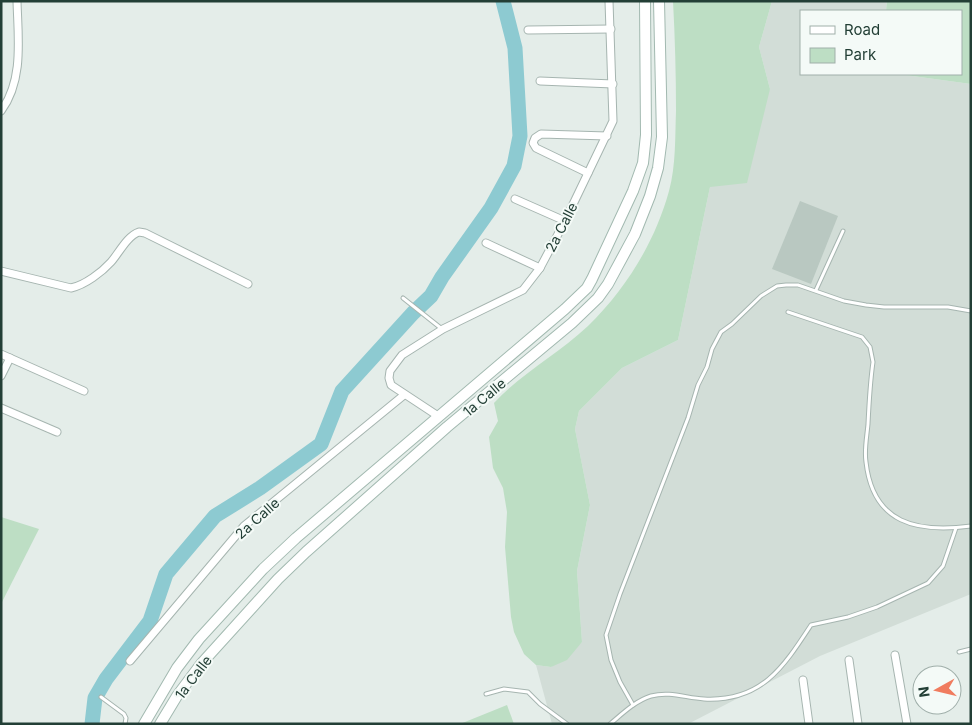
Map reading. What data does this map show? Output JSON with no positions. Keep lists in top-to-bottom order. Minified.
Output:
{"streets":{"main road":["1a Calle"],"street":["2a Calle"]},"legend":["Road","Park"],"north":"left"}
